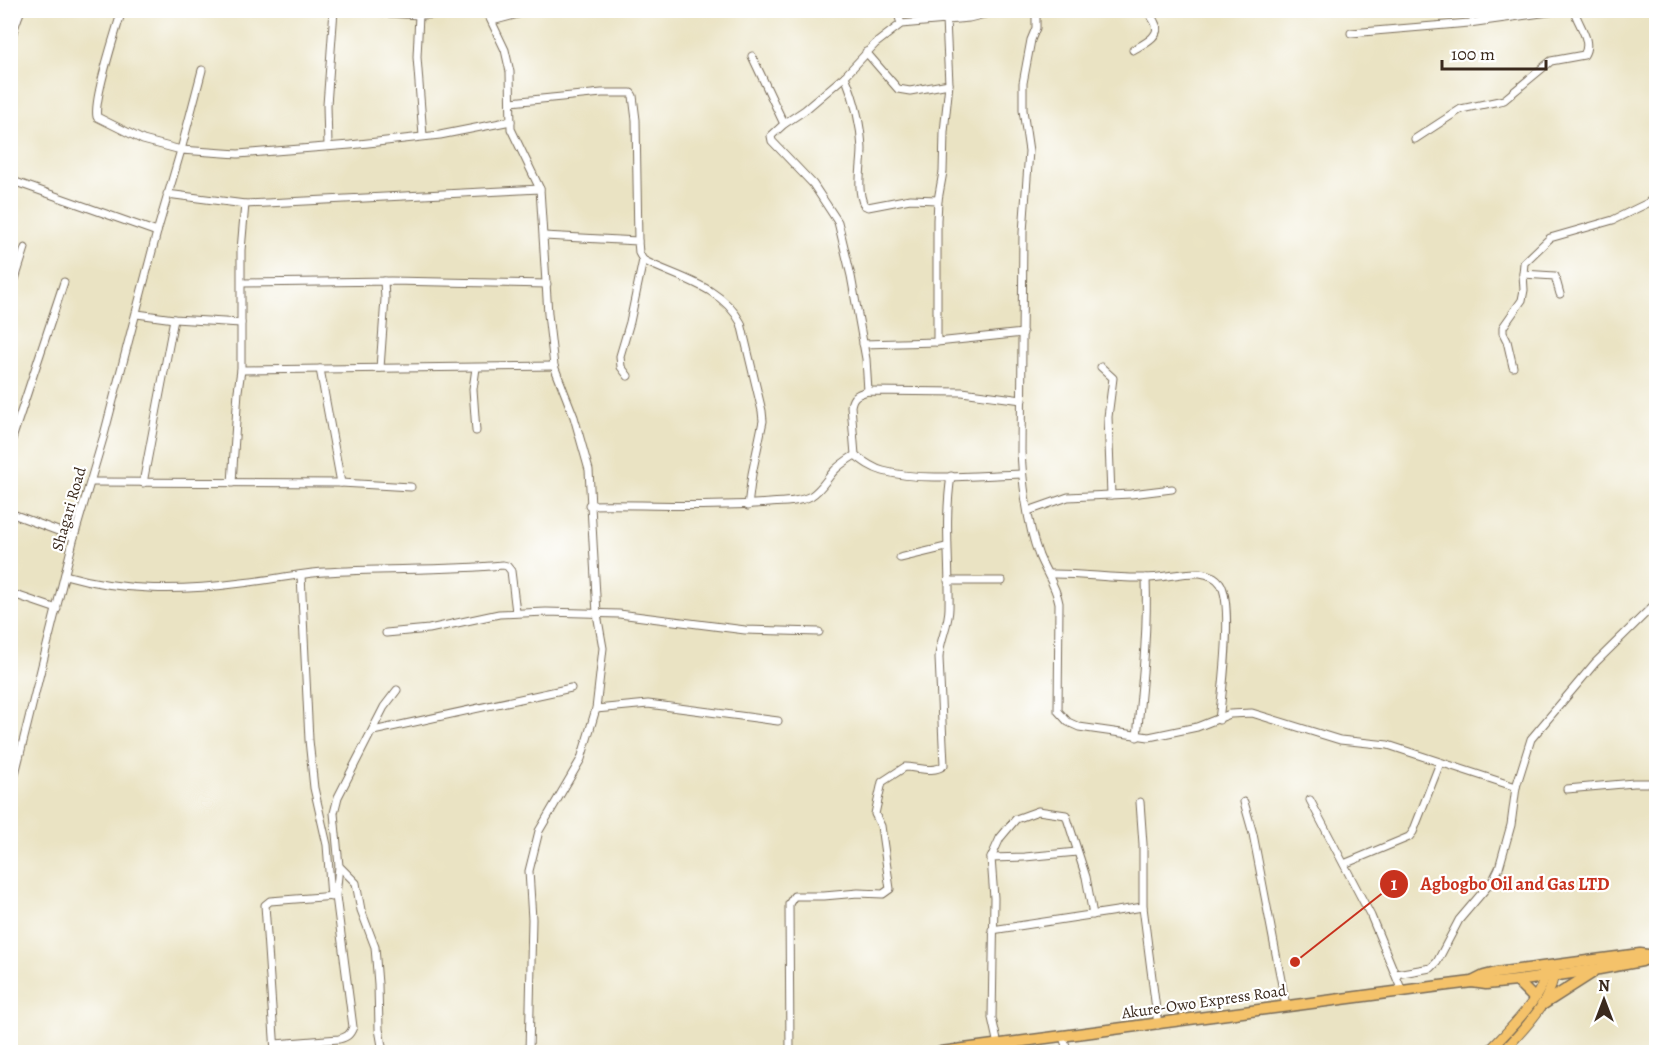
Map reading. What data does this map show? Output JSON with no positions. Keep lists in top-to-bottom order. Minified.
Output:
{"streets":{"highway":["Akure-Owo Express Road"],"street":["Shagari Road"]},"places":["Agbogbo Oil and Gas LTD"],"scale_bar":"100 m","north":"top"}
